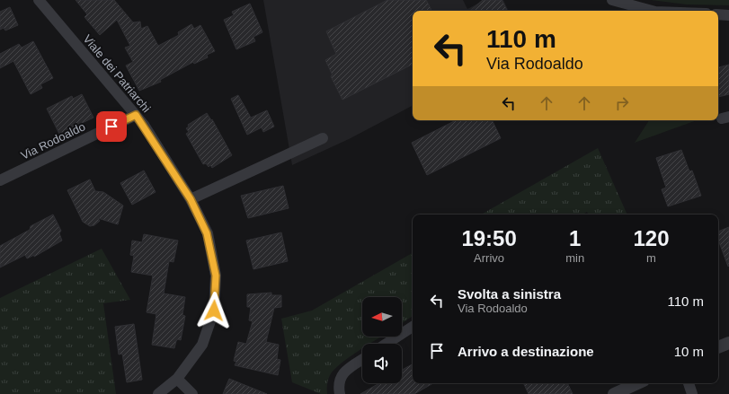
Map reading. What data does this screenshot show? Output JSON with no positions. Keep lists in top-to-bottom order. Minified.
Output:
{"streets":{"street":["Viale dei Patriarchi","Via Rodoaldo"]},"crossings":[["Viale dei Patriarchi","Via Rodoaldo"]],"north":"left","page":{"turn":["110 m","Via Rodoaldo"],"eta":["19:50","Arrivo","1","min","120","m"],"list":[{"name":"Svolta a sinistra","note":"Via Rodoaldo","value":"110 m"},{"name":"Arrivo a destinazione","value":"10 m"}]}}
